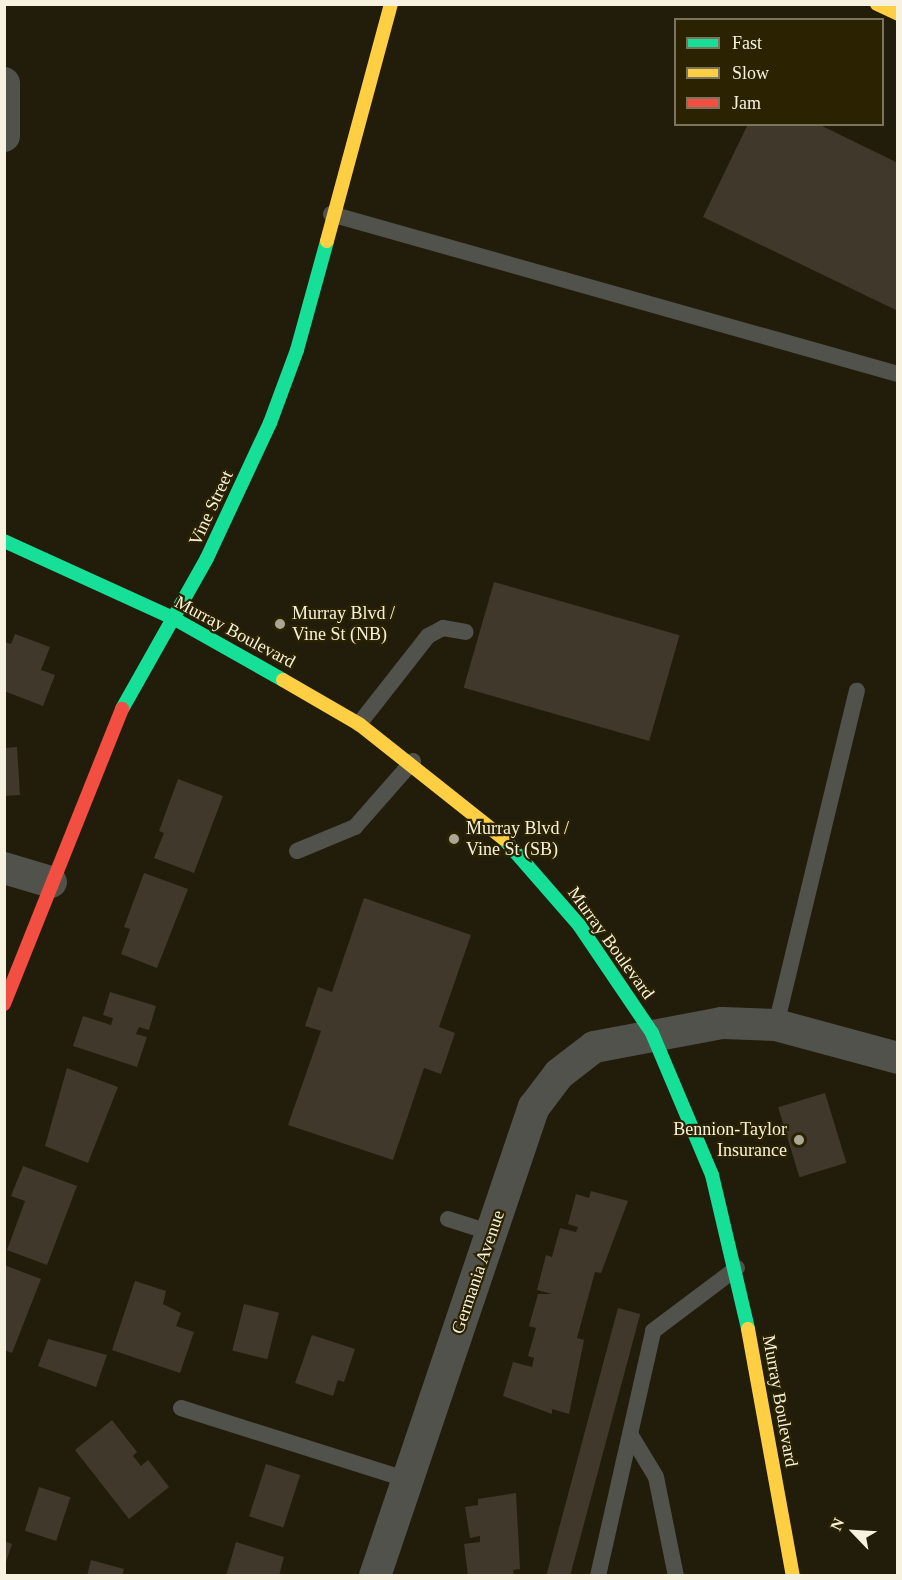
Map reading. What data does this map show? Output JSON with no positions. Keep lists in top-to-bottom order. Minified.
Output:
{"streets":{"main road":["Vine Street","Murray Boulevard"],"street":["Germania Avenue"]},"crossings":[["Vine Street","Murray Boulevard"],["Murray Boulevard","Germania Avenue"]],"places":["Murray Blvd / Vine St (NB)","Murray Blvd / Vine St (SB)","Bennion-Taylor Insurance"],"legend":["Fast","Slow","Jam"],"north":"top left"}
